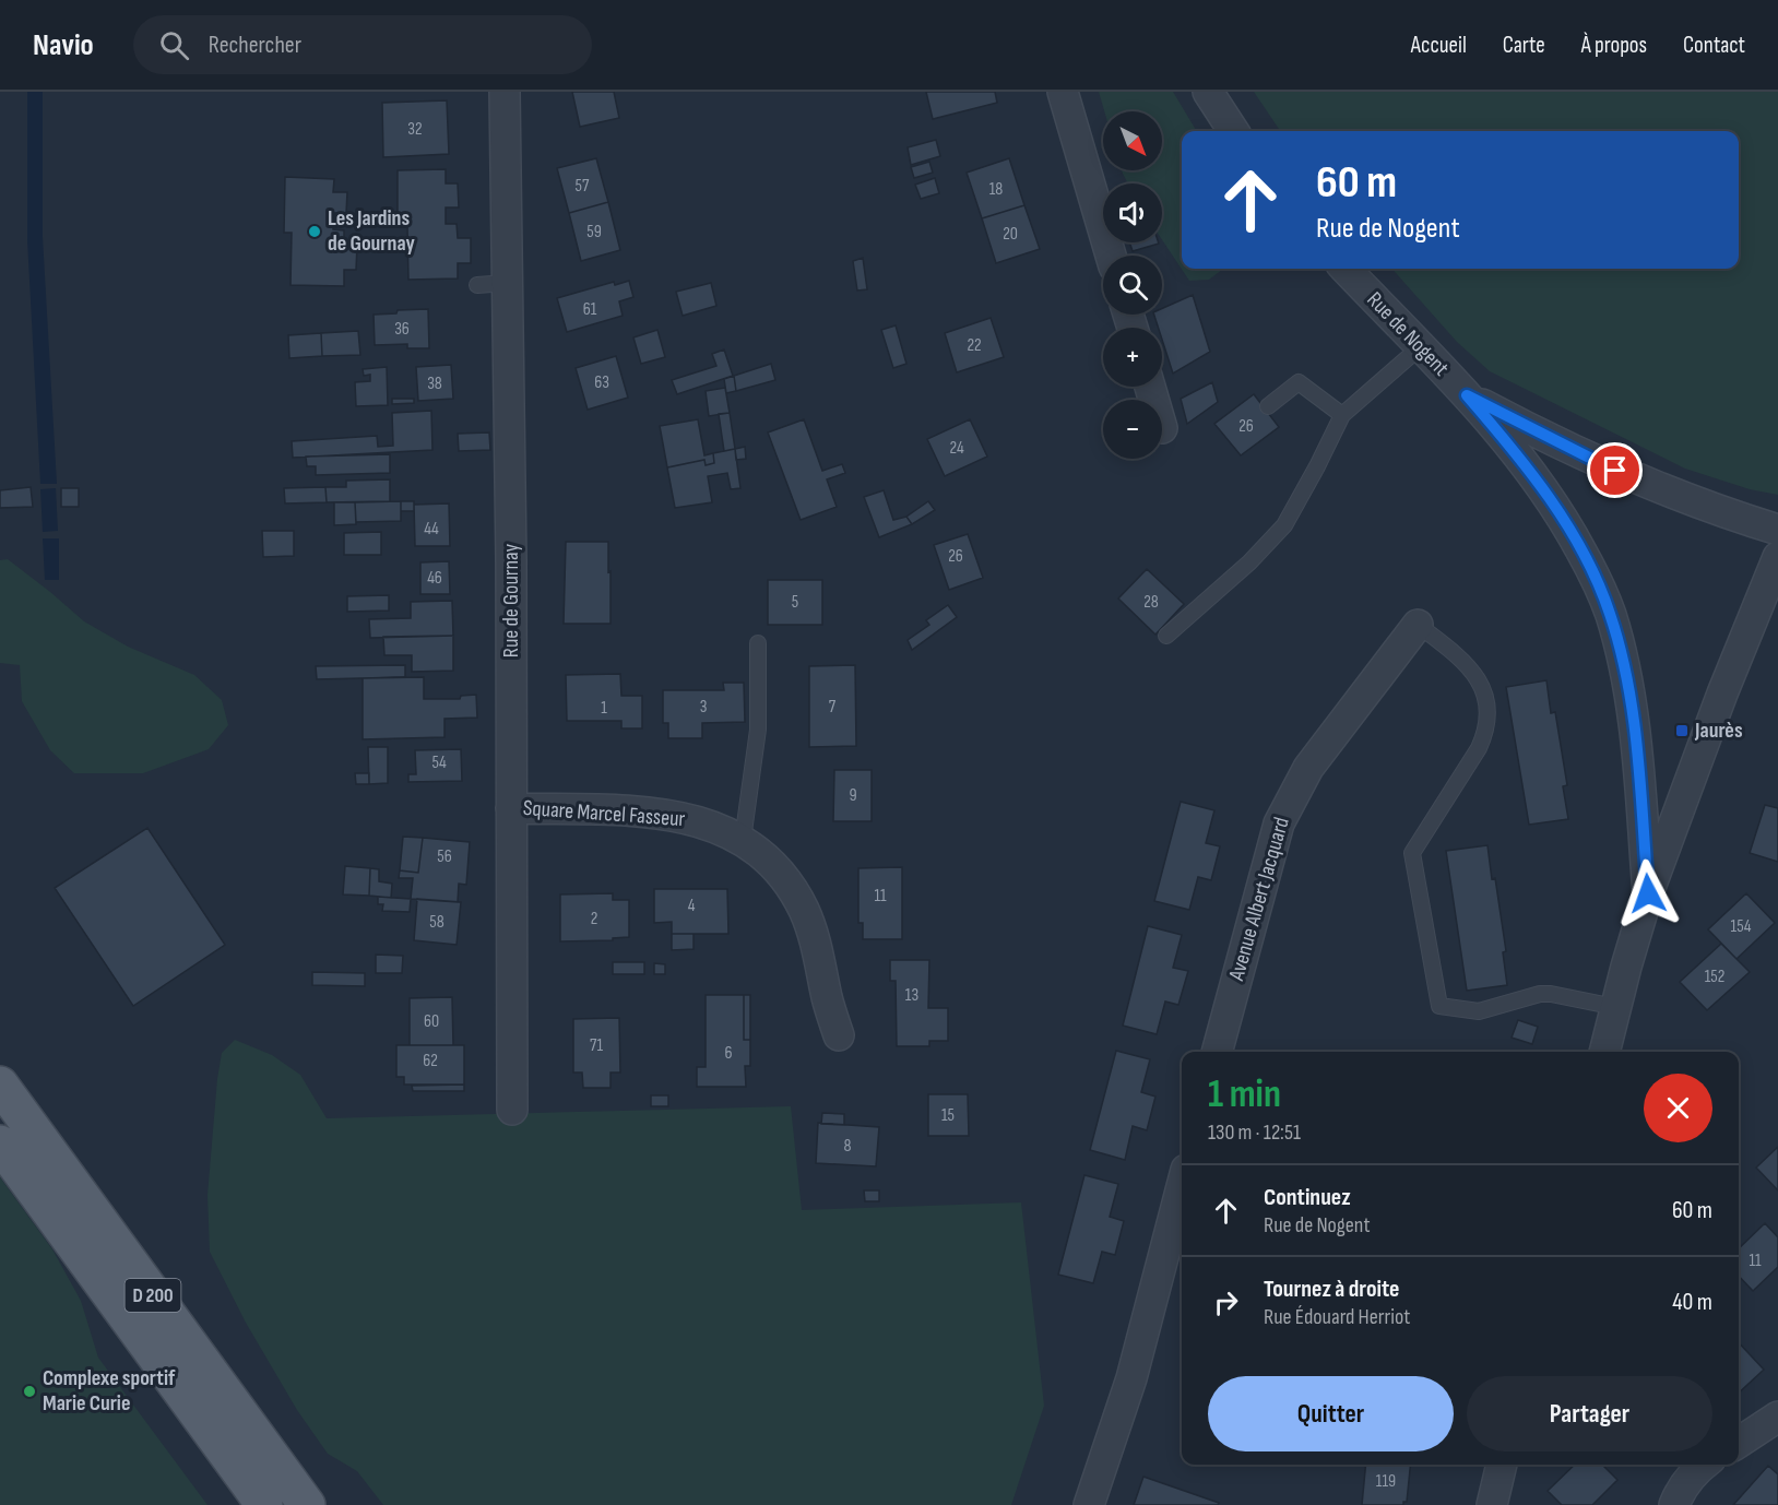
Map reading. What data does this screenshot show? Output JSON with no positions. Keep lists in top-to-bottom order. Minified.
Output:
{"streets":{"main road":["D 200"],"street":["Rue de Nogent","Rue de Gournay","Square Marcel Fasseur","Avenue Albert Jacquard"]},"crossings":[["Rue de Gournay","Square Marcel Fasseur"]],"places":{"other":["Les Jardins de Gournay","Complexe sportif Marie Curie"],"transit":["Jaurès"]},"house_numbers":["32","57","18","59","20","61","36","22","63","38","26","24","44","26","46","5","28","3","7","1","54","9","56","11","4","2","58","154","152","13","60","71","6","62","15","8","11","119"],"north":"bottom right","page":{"header":"Navio","search":"Rechercher","nav":["Accueil","Carte","À propos","Contact"],"map_buttons":["+","−"],"turn":["60 m","Rue de Nogent"],"heading":["1 min","130 m · 12:51"],"list":[{"name":"Continuez","note":"Rue de Nogent","value":"60 m"},{"name":"Tournez à droite","note":"Rue Édouard Herriot","value":"40 m"}],"buttons":["Quitter","Partager"]}}
